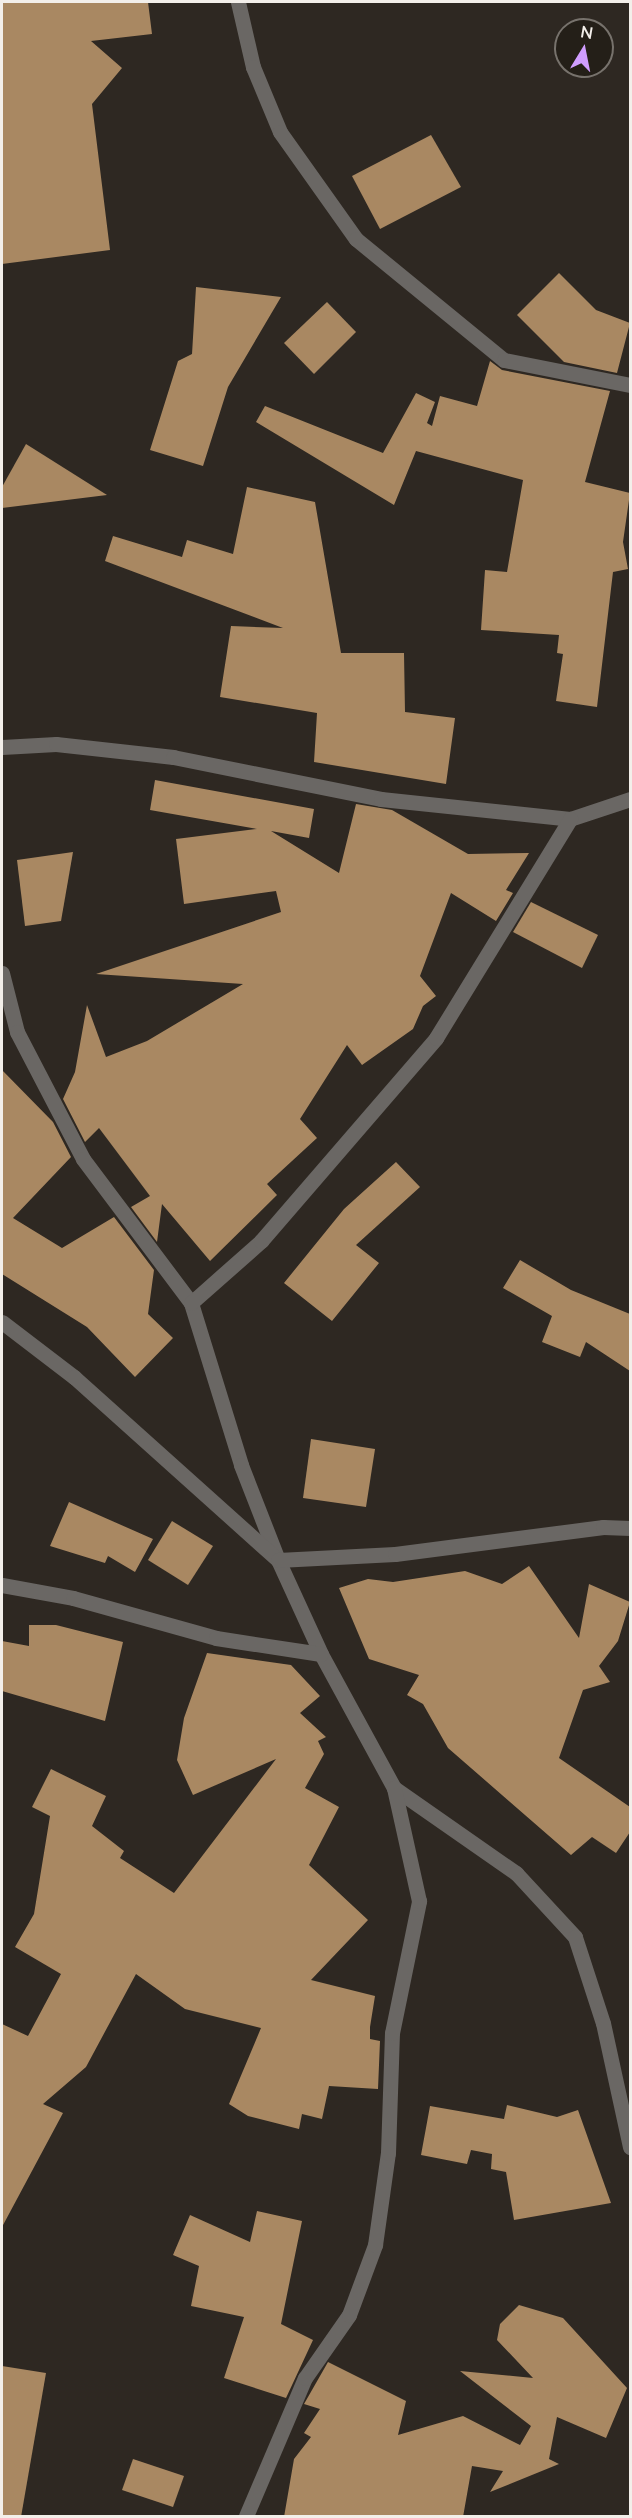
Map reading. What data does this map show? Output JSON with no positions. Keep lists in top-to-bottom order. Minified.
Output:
{"north":"top"}
